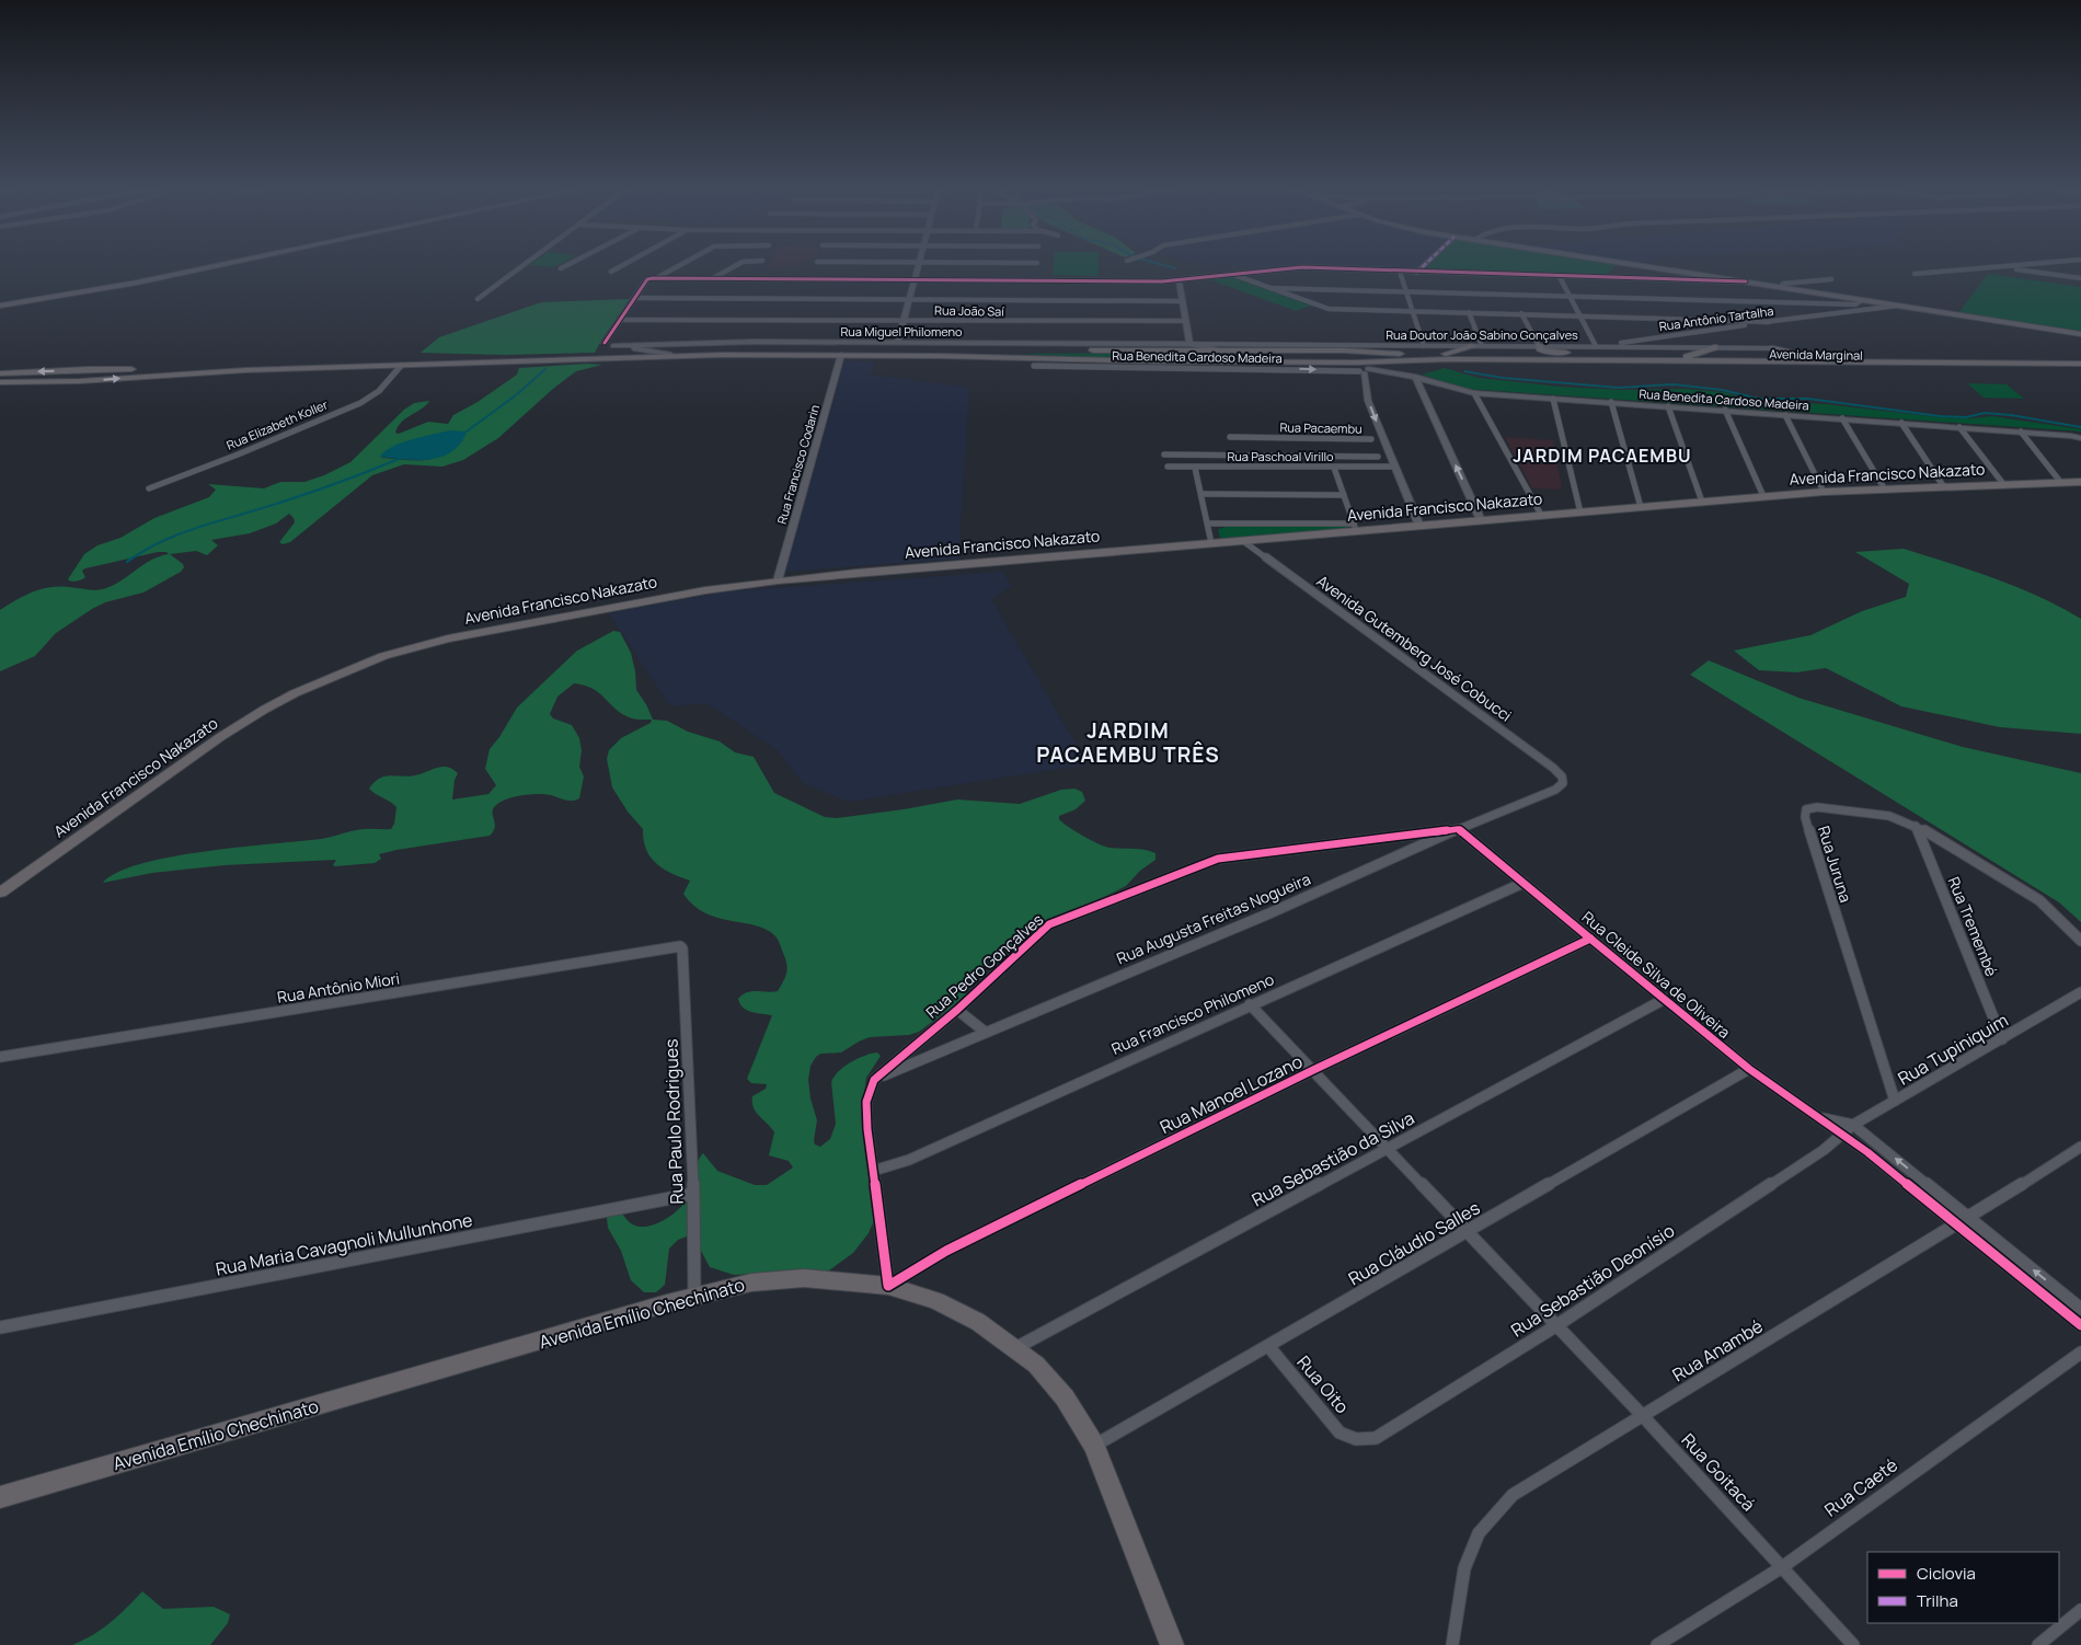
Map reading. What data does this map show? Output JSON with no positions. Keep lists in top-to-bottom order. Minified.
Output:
{"streets":{"main road":["Avenida Marginal","Avenida Francisco Nakazato","Avenida Emílio Chechinato"],"street":["Rua João Saí","Rua Antônio Tartalha","Rua Miguel Philomeno","Rua Doutor João Sabino Gonçalves","Rua Benedita Cardoso Madeira","Rua Elizabeth Koller","Rua Pacaembu","Rua Paschoal Virillo","Rua Francisco Codarin","Avenida Gutemberg José Cobucci","Rua Juruna","Rua Augusta Freitas Nogueira","Rua Tremembé","Rua Pedro Gonçalves","Rua Cleide Silva de Oliveira","Rua Antônio Miori","Rua Francisco Philomeno","Rua Tupiniquim","Rua Manoel Lozano","Rua Paulo Rodrigues","Rua Sebastião da Silva","Rua Cláudio Salles","Rua Maria Cavagnoli Mullunhone","Rua Sebastião Deonísio","Rua Anambé","Rua Oito","Rua Goitacá","Rua Caeté"]},"crossings":[["Rua Antônio Tartalha","Rua Doutor João Sabino Gonçalves"],["Rua Miguel Philomeno","Rua Doutor João Sabino Gonçalves"],["Avenida Marginal","Rua Benedita Cardoso Madeira"],["Rua Francisco Codarin","Avenida Francisco Nakazato"],["Avenida Francisco Nakazato","Avenida Gutemberg José Cobucci"],["Avenida Gutemberg José Cobucci","Rua Augusta Freitas Nogueira"],["Rua Juruna","Rua Tremembé"],["Rua Juruna","Rua Tupiniquim"],["Rua Augusta Freitas Nogueira","Rua Pedro Gonçalves"],["Rua Augusta Freitas Nogueira","Rua Cleide Silva de Oliveira"],["Rua Tremembé","Rua Tupiniquim"],["Rua Pedro Gonçalves","Rua Cleide Silva de Oliveira"],["Rua Cleide Silva de Oliveira","Rua Francisco Philomeno"],["Rua Cleide Silva de Oliveira","Rua Tupiniquim"],["Rua Cleide Silva de Oliveira","Rua Manoel Lozano"],["Rua Cleide Silva de Oliveira","Rua Sebastião da Silva"],["Rua Cleide Silva de Oliveira","Rua Cláudio Salles"],["Rua Cleide Silva de Oliveira","Rua Sebastião Deonísio"],["Rua Cleide Silva de Oliveira","Rua Anambé"],["Rua Antônio Miori","Rua Paulo Rodrigues"],["Rua Francisco Philomeno","Rua Goitacá"],["Rua Tupiniquim","Rua Sebastião Deonísio"],["Rua Manoel Lozano","Avenida Emílio Chechinato"],["Rua Manoel Lozano","Rua Goitacá"],["Rua Paulo Rodrigues","Rua Maria Cavagnoli Mullunhone"],["Rua Paulo Rodrigues","Avenida Emílio Chechinato"],["Rua Sebastião da Silva","Avenida Emílio Chechinato"],["Rua Sebastião da Silva","Rua Goitacá"],["Rua Cláudio Salles","Avenida Emílio Chechinato"],["Rua Cláudio Salles","Rua Oito"],["Rua Cláudio Salles","Rua Goitacá"],["Rua Sebastião Deonísio","Rua Oito"],["Rua Sebastião Deonísio","Rua Goitacá"],["Rua Anambé","Rua Goitacá"],["Rua Goitacá","Rua Caeté"]],"districts":["JARDIM PACAEMBU","JARDIM PACAEMBU TRÊS"],"legend":["Ciclovia","Trilha"]}
